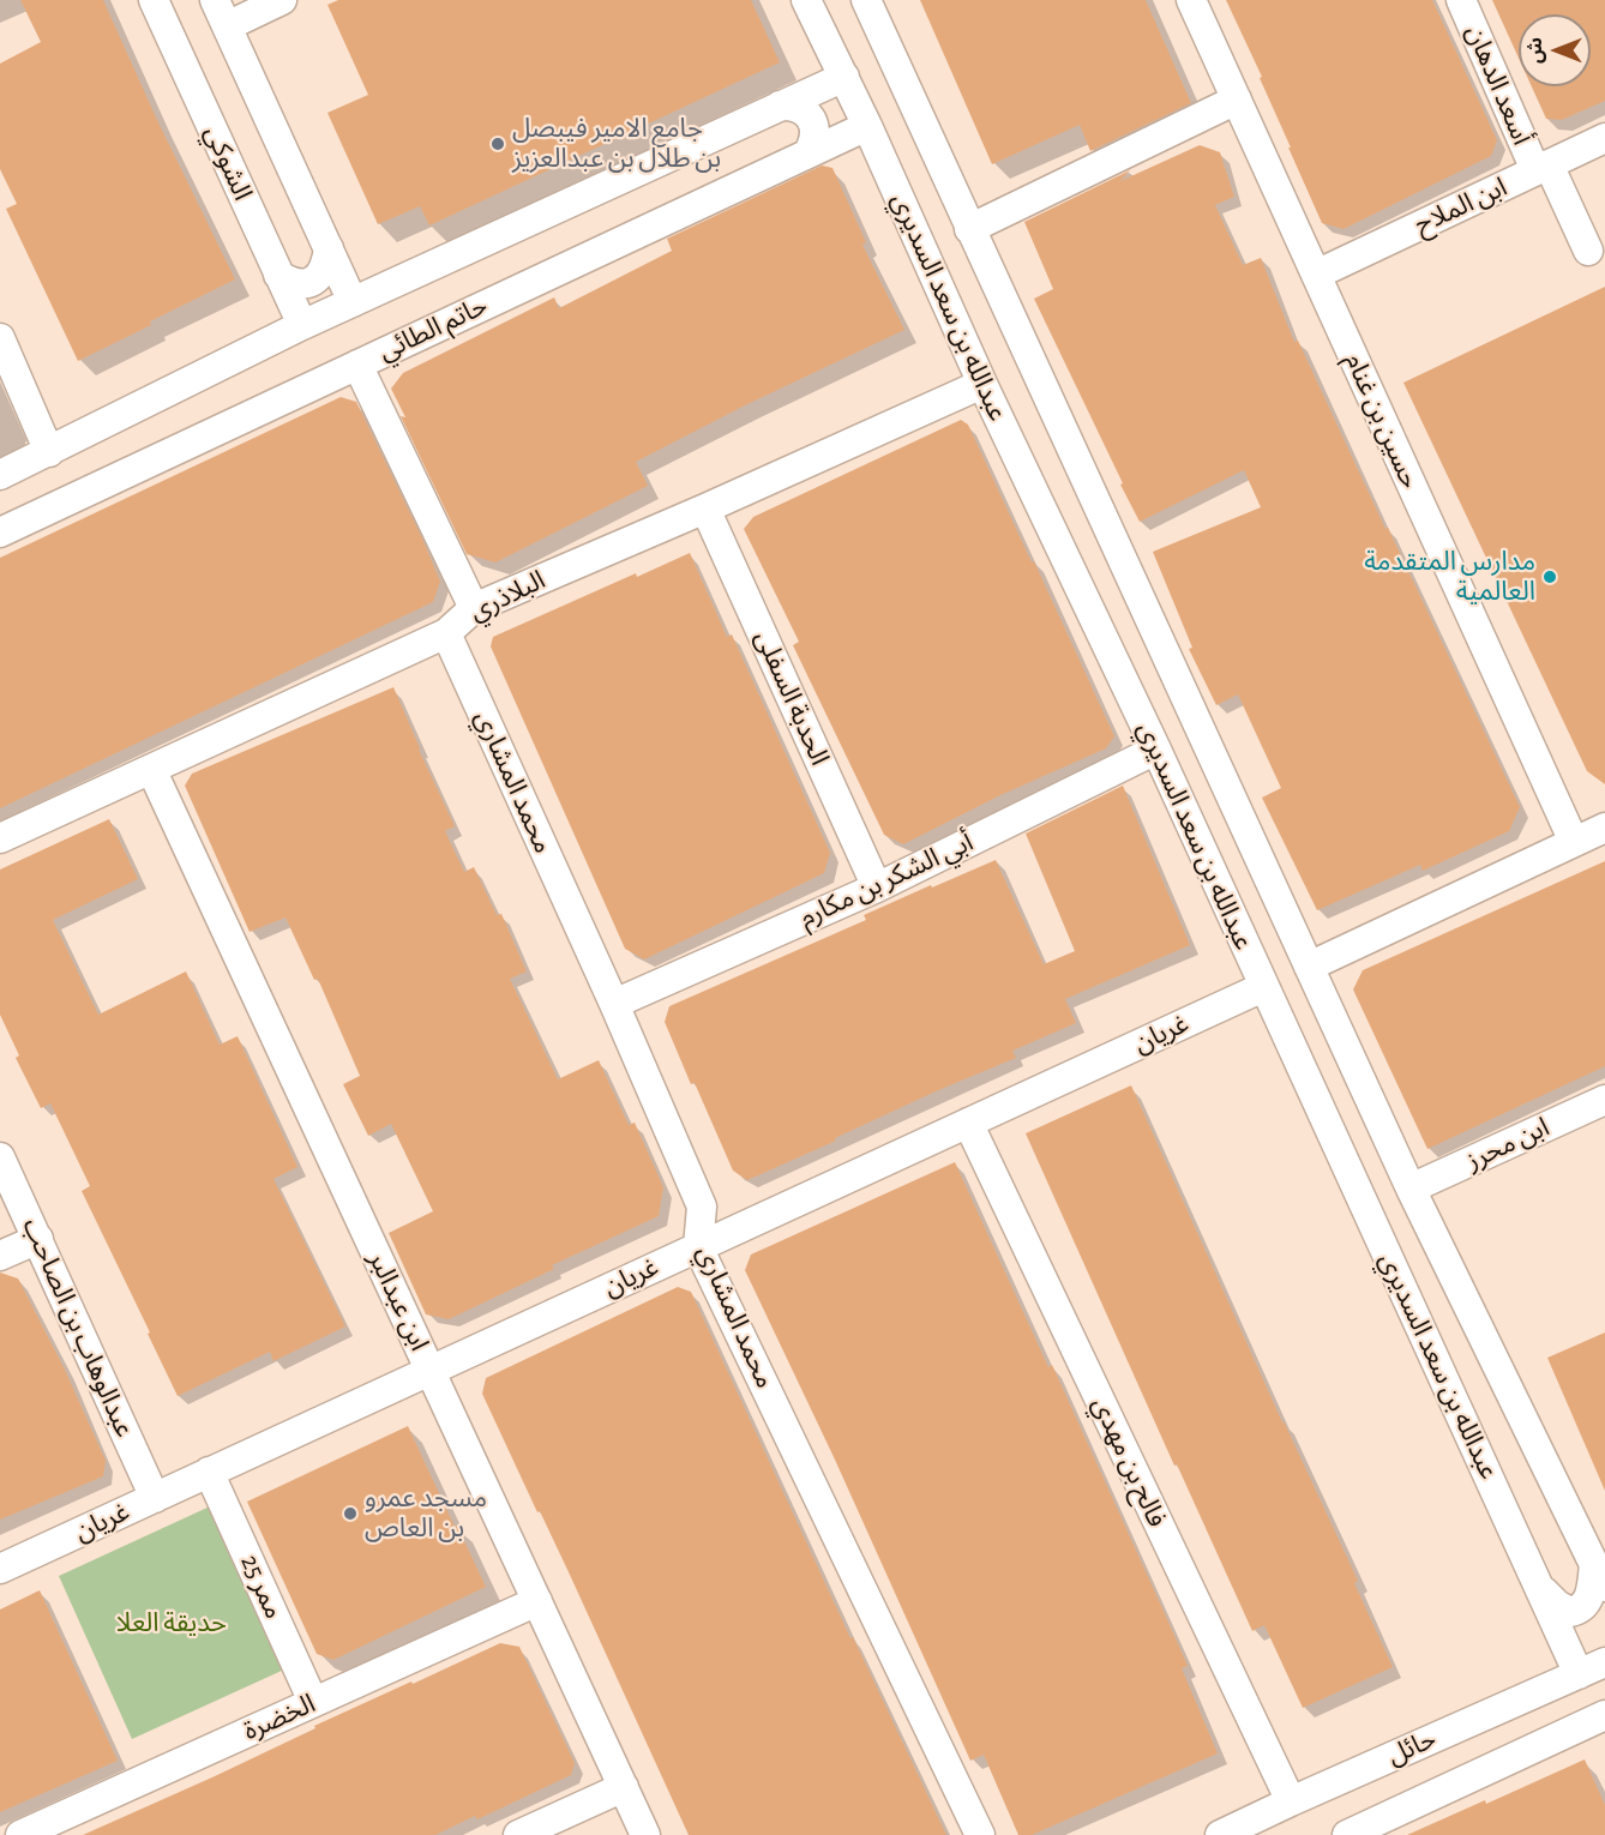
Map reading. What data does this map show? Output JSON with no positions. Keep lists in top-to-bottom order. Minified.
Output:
{"streets":{"street":["أسعد الدهان","الشوكي","ابن الملاح","عبدالله بن سعد السديري","حاتم الطائي","حسين بن غنام","البلاذري","الحدبة السفلى","محمد المشاري","أبي الشكر بن مكارم","غريان","ابن محرز","ابن عبدالبر","عبدالوهاب بن الصاحب","فالح بن مهدي","ممر 25","الخضرة","حائل"]},"crossings":[["أسعد الدهان","ابن الملاح"],["ابن الملاح","حسين بن غنام"],["عبدالله بن سعد السديري","حاتم الطائي"],["عبدالله بن سعد السديري","البلاذري"],["عبدالله بن سعد السديري","أبي الشكر بن مكارم"],["عبدالله بن سعد السديري","غريان"],["عبدالله بن سعد السديري","ابن محرز"],["عبدالله بن سعد السديري","حائل"],["البلاذري","الحدبة السفلى"],["البلاذري","محمد المشاري"],["البلاذري","ابن عبدالبر"],["الحدبة السفلى","أبي الشكر بن مكارم"],["محمد المشاري","أبي الشكر بن مكارم"],["محمد المشاري","غريان"],["غريان","ابن عبدالبر"],["غريان","عبدالوهاب بن الصاحب"],["غريان","فالح بن مهدي"],["غريان","ممر 25"],["ابن عبدالبر","الخضرة"],["فالح بن مهدي","حائل"],["ممر 25","الخضرة"]],"parks":["حديقة العلا"],"places":["جامع الامير فيبصل بن طلال بن عبدالعزيز","مدارس المتقدمة العالمية","مسجد عمرو بن العاص"],"north":"left"}
